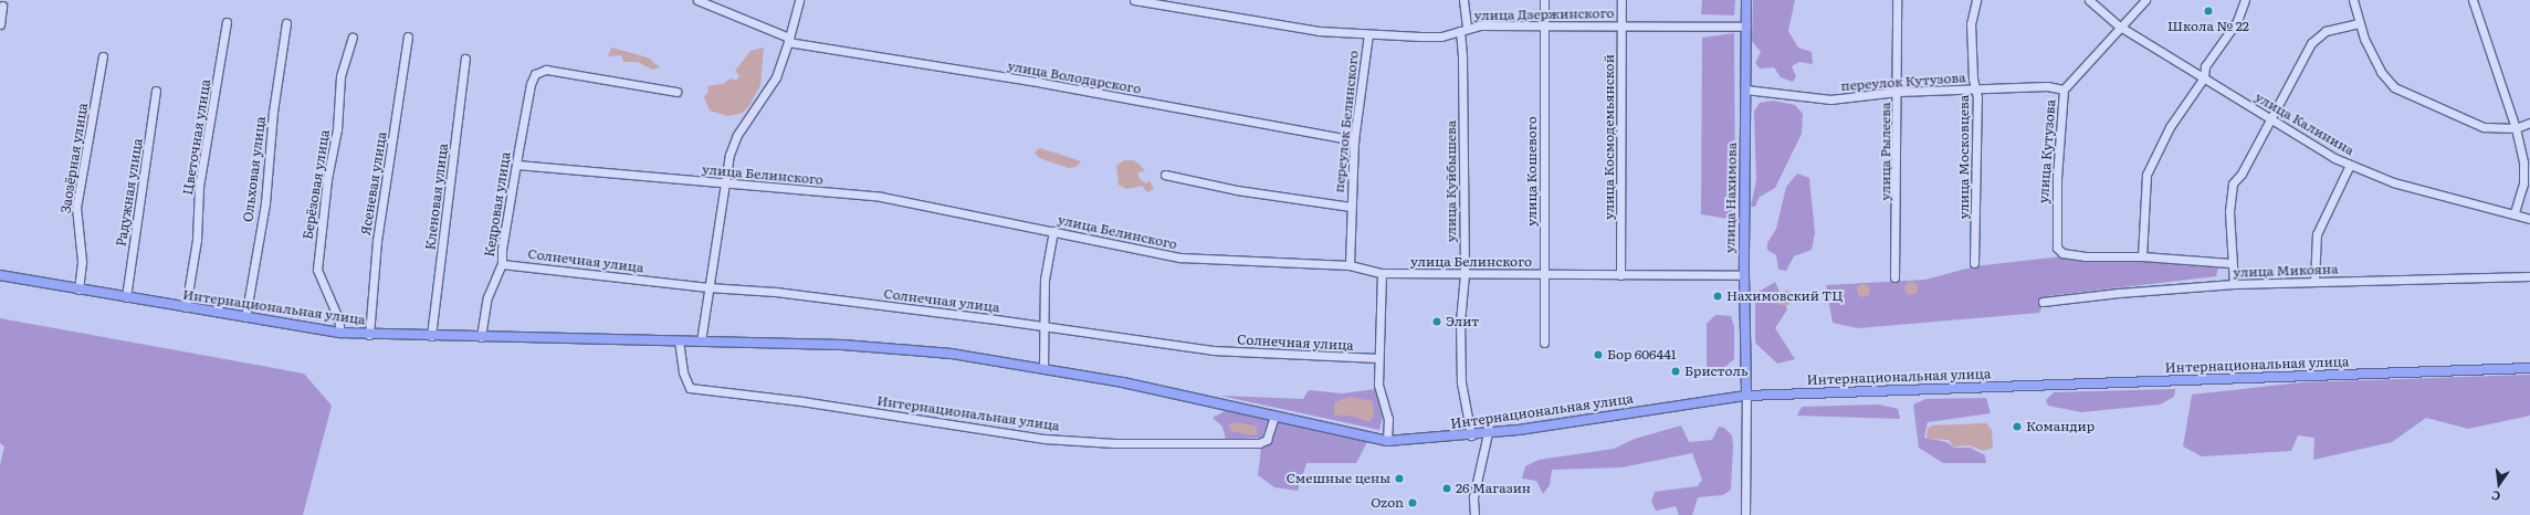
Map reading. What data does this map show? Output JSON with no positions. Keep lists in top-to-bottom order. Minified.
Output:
{"streets":{"main road":["улица Нахимова","Интернациональная улица"],"street":["улица Дзержинского","улица Володарского","переулок Кутузова","переулок Белинского","улица Калинина","Цветочная улица","улица Космодемьянской","улица Рылеева","улица Кутузова","улица Московцева","Заозёрная улица","Ольховая улица","улица Кошевого","улица Белинского","улица Куйбышева","Ясеневая улица","Берёзовая улица","Радужная улица","Кленовая улица","Кедровая улица","Солнечная улица","улица Микояна"]},"crossings":[["улица Дзержинского","переулок Белинского"],["улица Дзержинского","улица Космодемьянской"],["улица Дзержинского","улица Кошевого"],["улица Дзержинского","улица Куйбышева"],["улица Дзержинского","улица Нахимова"],["улица Володарского","переулок Белинского"],["переулок Кутузова","улица Рылеева"],["переулок Кутузова","улица Кутузова"],["переулок Кутузова","улица Московцева"],["переулок Кутузова","улица Нахимова"],["переулок Белинского","улица Белинского"],["улица Калинина","улица Кутузова"],["Цветочная улица","Интернациональная улица"],["улица Космодемьянской","улица Белинского"],["Заозёрная улица","Интернациональная улица"],["Ольховая улица","Интернациональная улица"],["улица Кошевого","улица Белинского"],["улица Белинского","улица Куйбышева"],["улица Белинского","улица Нахимова"],["улица Белинского","Кедровая улица"],["улица Куйбышева","Интернациональная улица"],["Ясеневая улица","Интернациональная улица"],["Берёзовая улица","Интернациональная улица"],["Радужная улица","Интернациональная улица"],["Кленовая улица","Интернациональная улица"],["улица Нахимова","Интернациональная улица"],["Кедровая улица","Солнечная улица"],["Кедровая улица","Интернациональная улица"]],"places":["Школа № 22","Нахимовский ТЦ","Элит","Бор 606441","Бристоль","Командир","Смешные цены","26 Магазин","Ozon"],"north":"bottom"}
